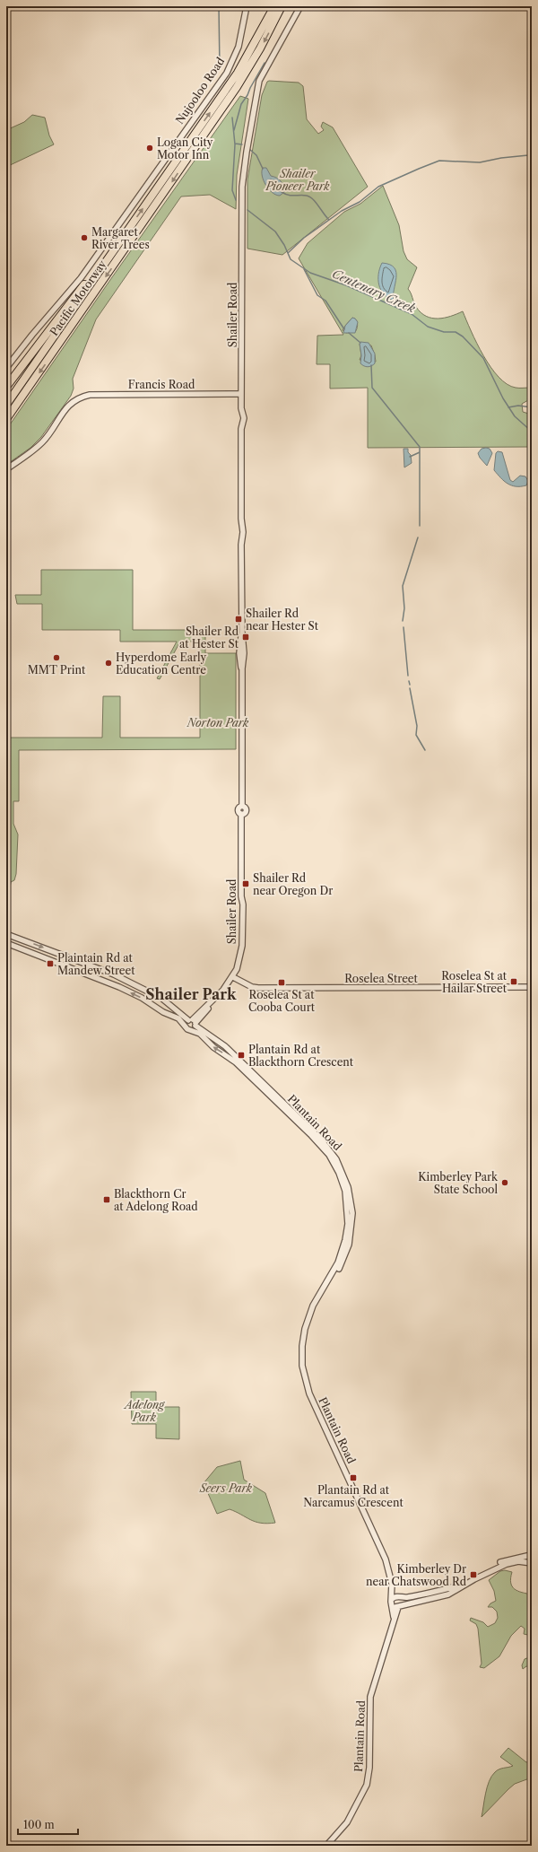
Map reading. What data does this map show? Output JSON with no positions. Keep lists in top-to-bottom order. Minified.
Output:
{"streets":{"highway":["Pacific Motorway"],"street":["Nujooloo Road","Shailer Road","Francis Road","Roselea Street","Plantain Road"]},"crossings":[["Shailer Road","Francis Road"],["Shailer Road","Roselea Street"],["Shailer Road","Plantain Road"]],"districts":["Shailer Park"],"water":["Centenary Creek"],"parks":["Shailer Pioneer Park","Norton Park","Adelong Park","Seers Park"],"places":{"other":["Logan City Motor Inn","Margaret River Trees","MMT Print","Hyperdome Early Education Centre","Kimberley Park State School"],"transit":["Shailer Rd near Hester St","Shailer Rd at Hester St","Shailer Rd near Oregon Dr","Plaintain Rd at Mandew Street","Roselea St at Hailar Street","Roselea St at Cooba Court","Plantain Rd at Blackthorn Crescent","Blackthorn Cr at Adelong Road","Plantain Rd at Narcamus Crescent","Kimberley Dr near Chatswood Rd"]},"scale_bar":"100 m"}
